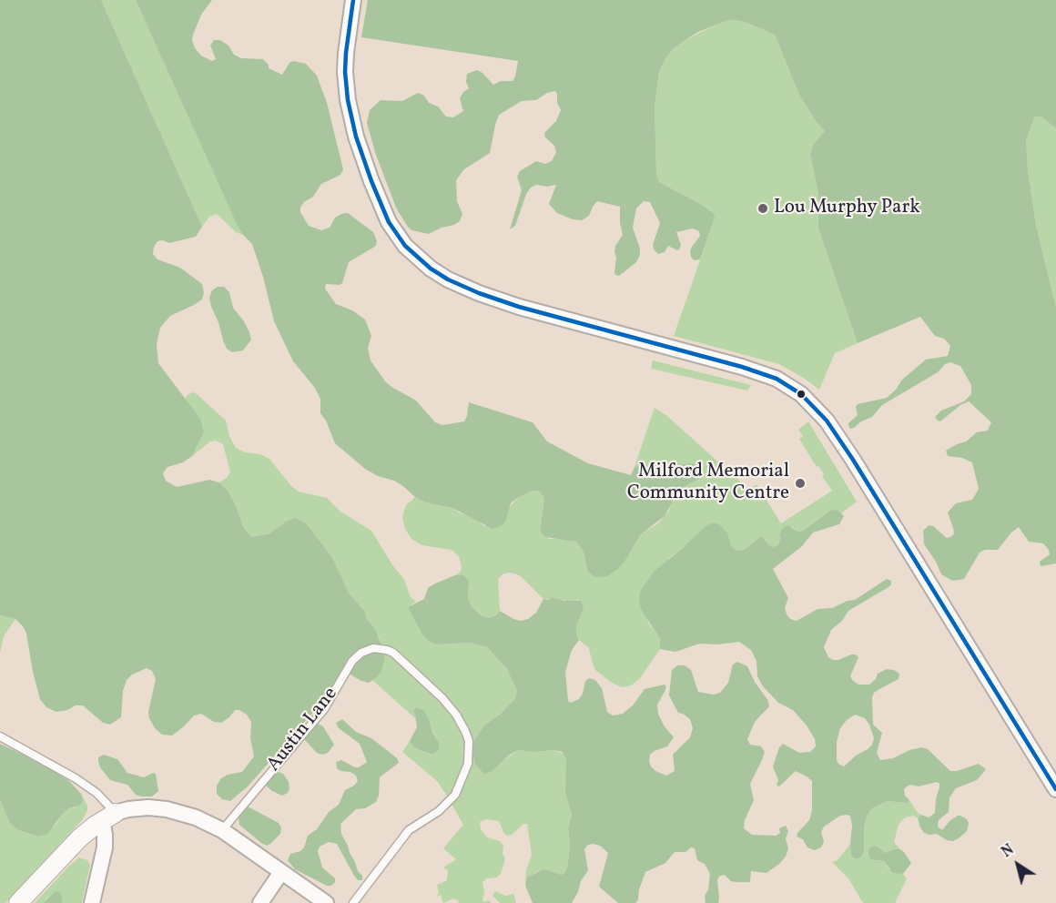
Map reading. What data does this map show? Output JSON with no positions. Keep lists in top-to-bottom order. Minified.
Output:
{"streets":{"lane":["Austin Lane"]},"places":["Lou Murphy Park","Milford Memorial Community Centre"],"north":"top left"}
